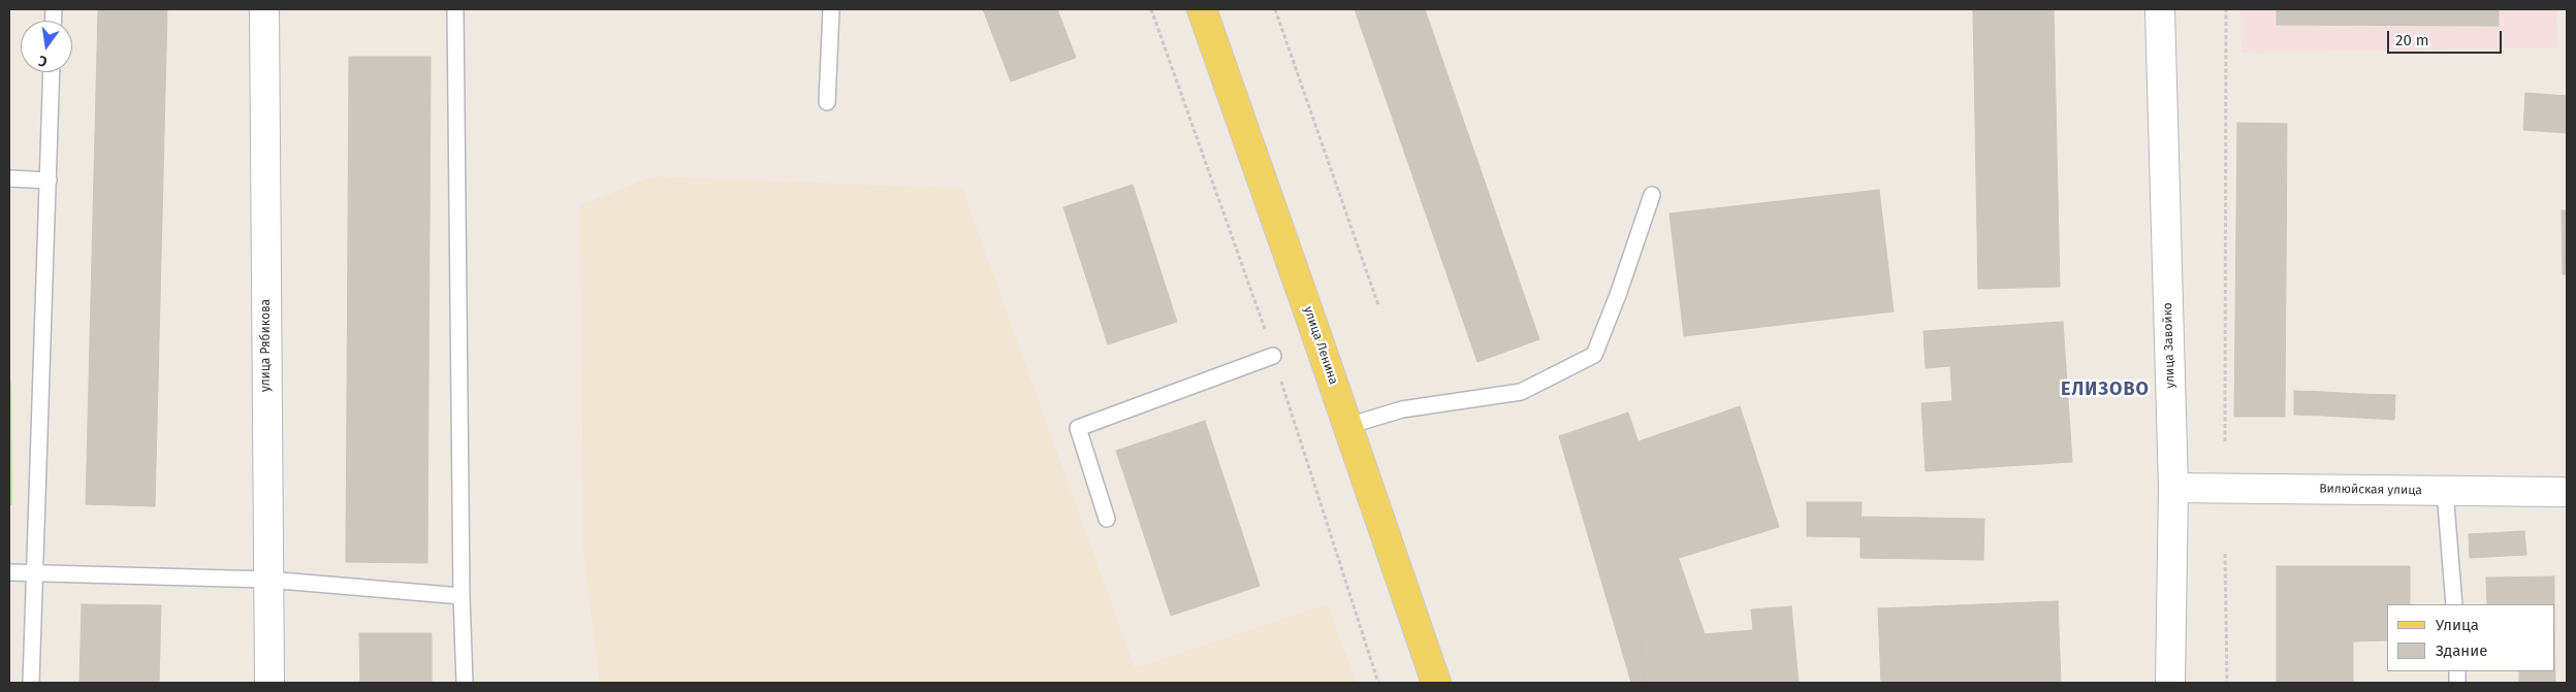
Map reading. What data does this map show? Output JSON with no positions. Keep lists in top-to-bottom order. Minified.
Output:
{"streets":{"main road":["улица Ленина"],"street":["улица Рябикова","улица Завойко","Вилюйская улица"]},"crossings":[["улица Завойко","Вилюйская улица"]],"districts":["ЕЛИЗОВО"],"legend":["Улица","Здание"],"scale_bar":"20 m","north":"bottom"}
